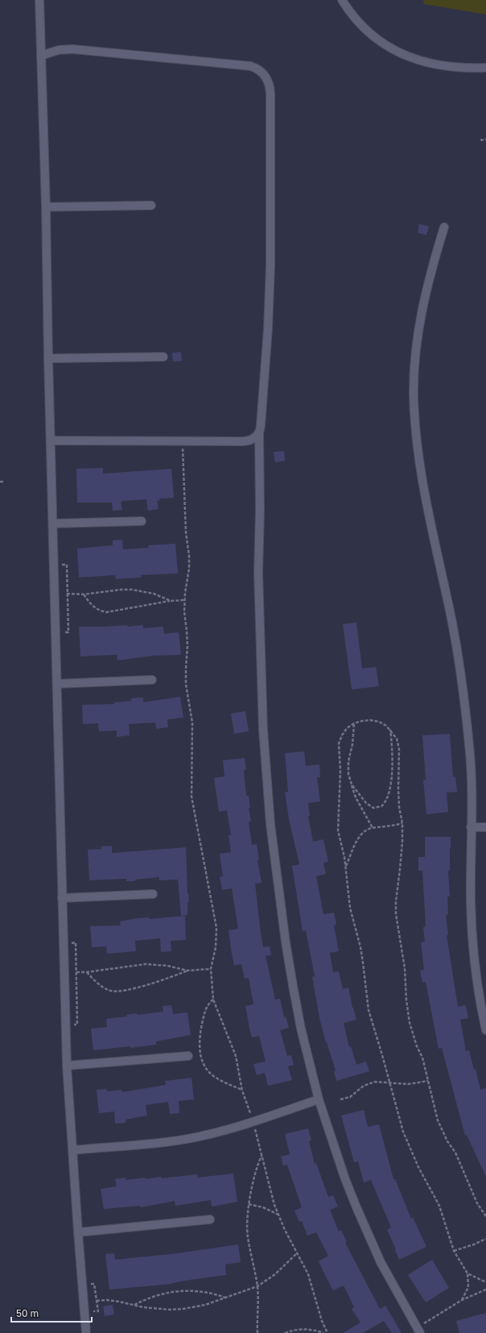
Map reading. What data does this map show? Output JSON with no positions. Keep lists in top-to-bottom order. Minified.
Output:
{"scale_bar":"50 m"}
